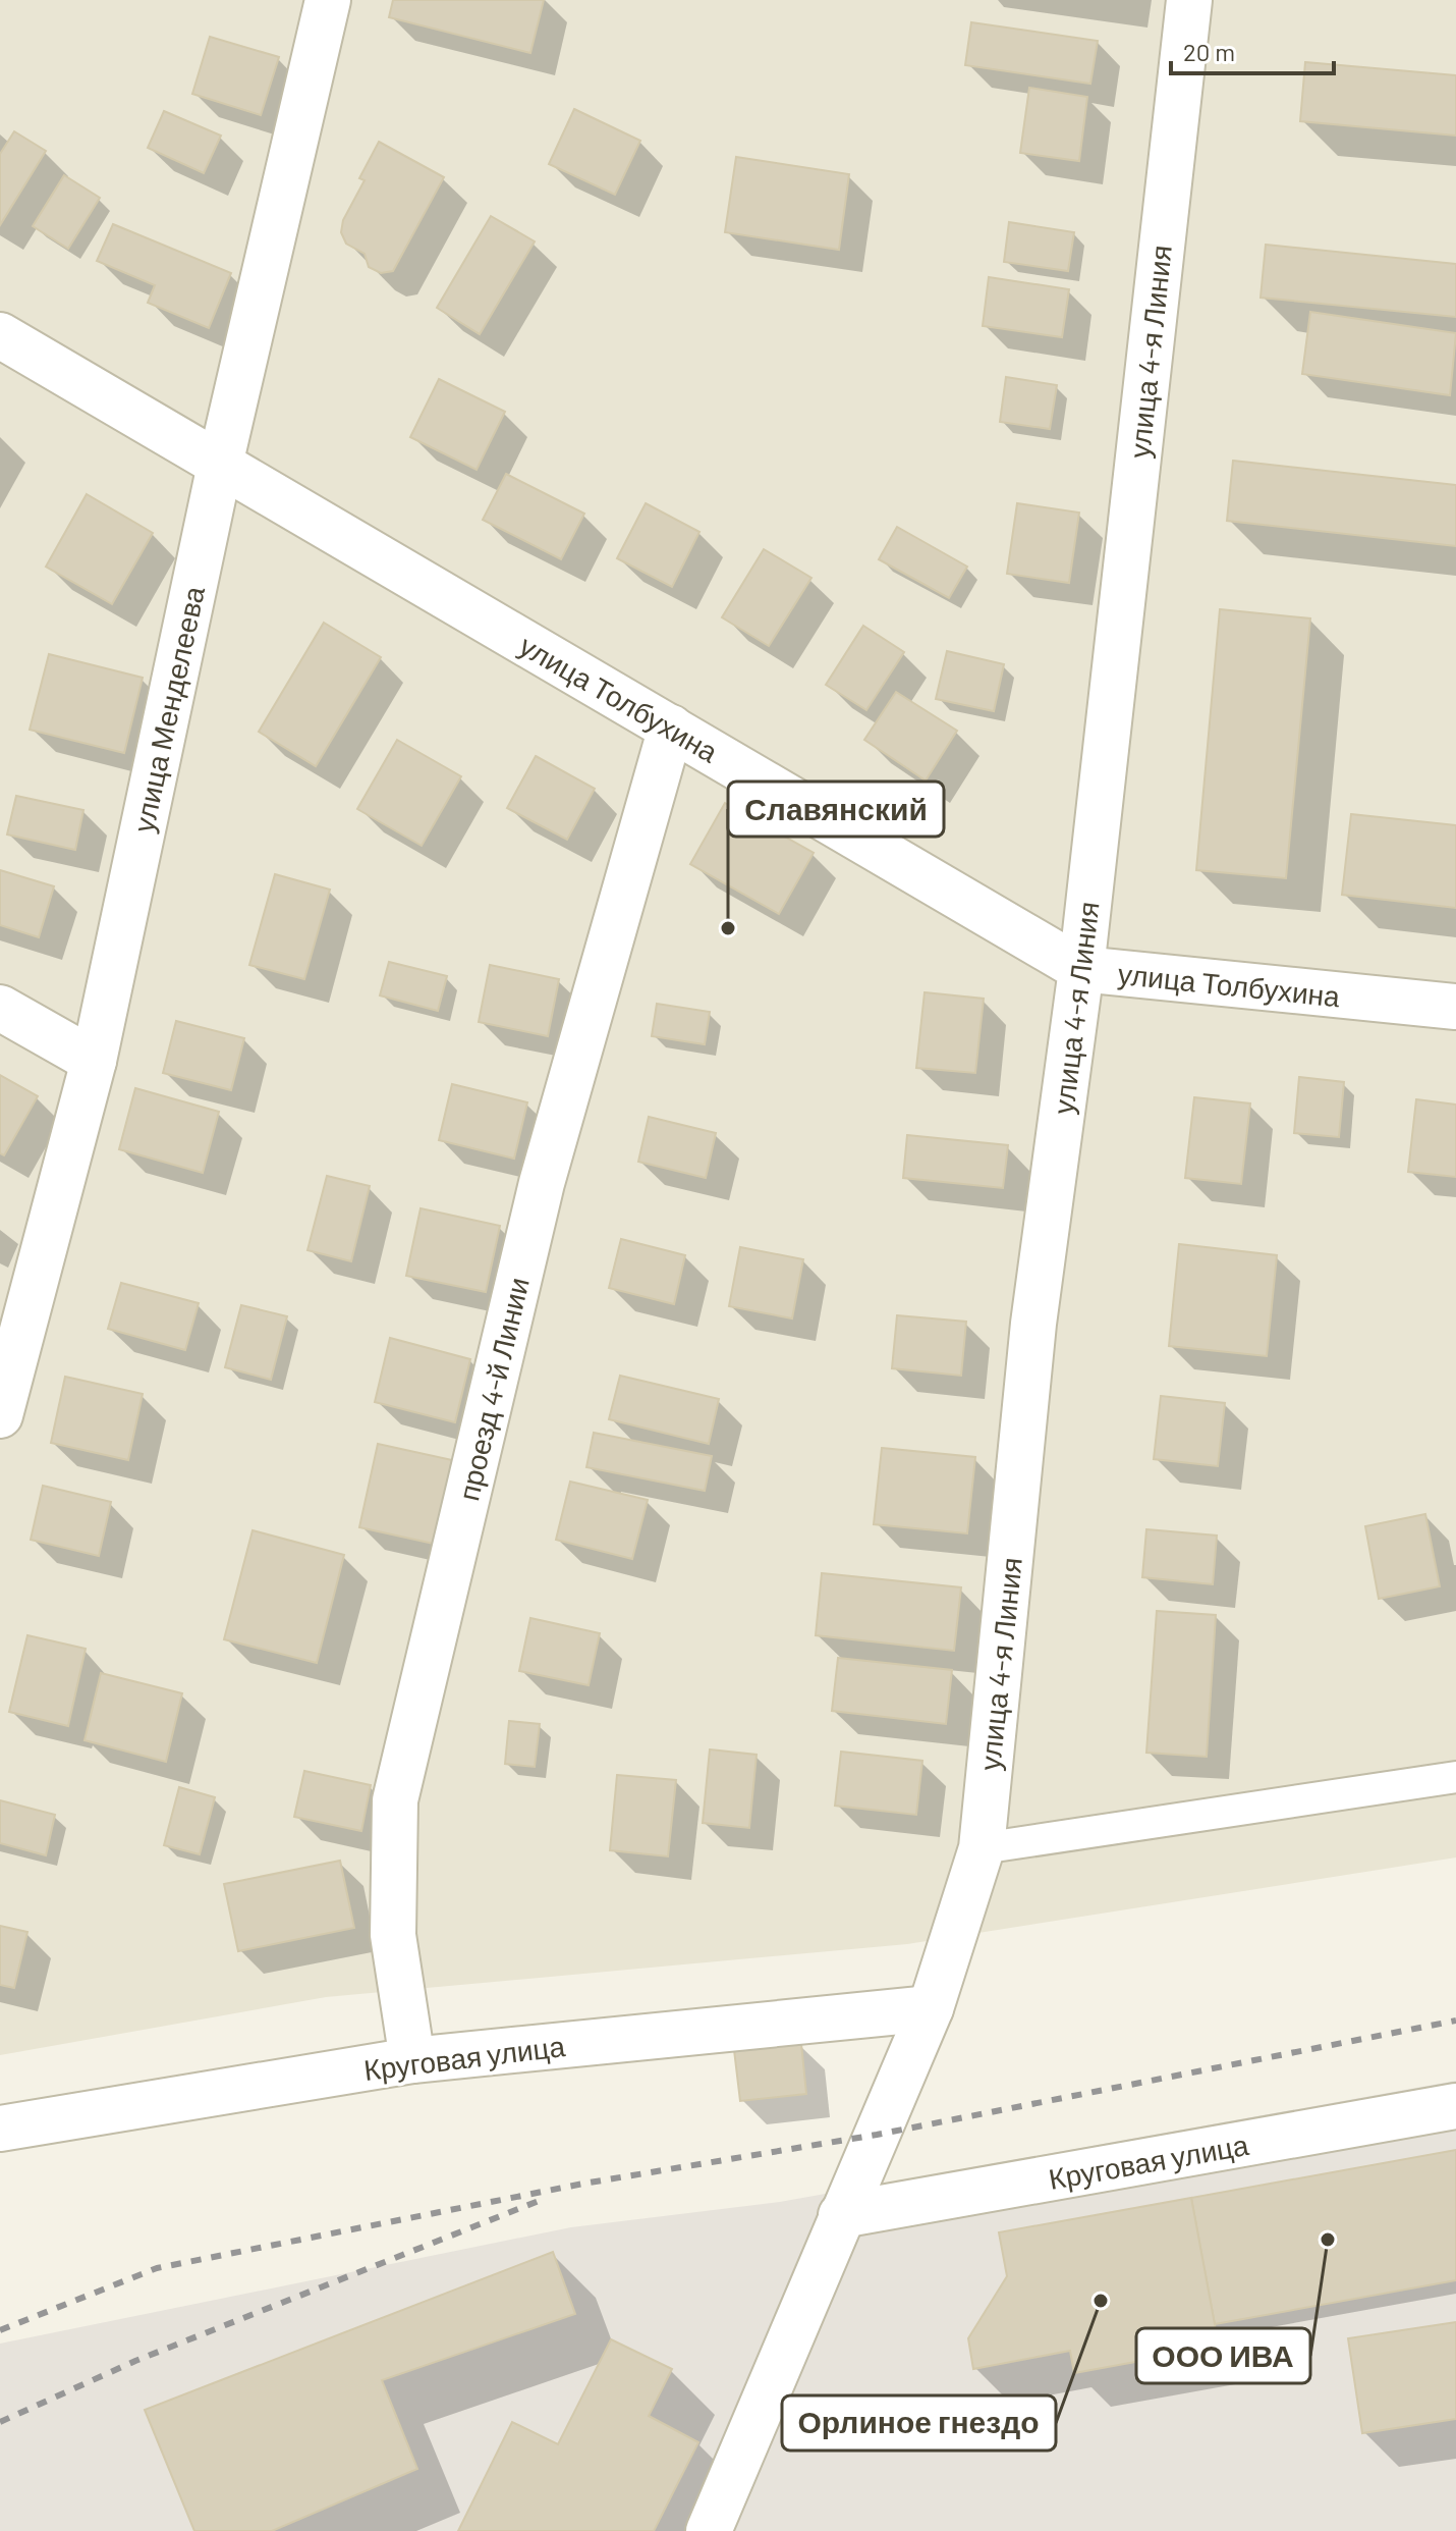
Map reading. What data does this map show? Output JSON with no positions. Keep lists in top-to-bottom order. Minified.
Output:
{"streets":{"street":["улица 4-я Линия","улица Толбухина","улица Менделеева","проезд 4-й Линии","Круговая улица"]},"crossings":[["улица 4-я Линия","улица Толбухина"],["улица 4-я Линия","Круговая улица"],["улица Толбухина","улица Менделеева"],["улица Толбухина","проезд 4-й Линии"],["проезд 4-й Линии","Круговая улица"]],"places":["Славянский","ООО ИВА","Орлиное гнездо"],"scale_bar":"20 m"}
